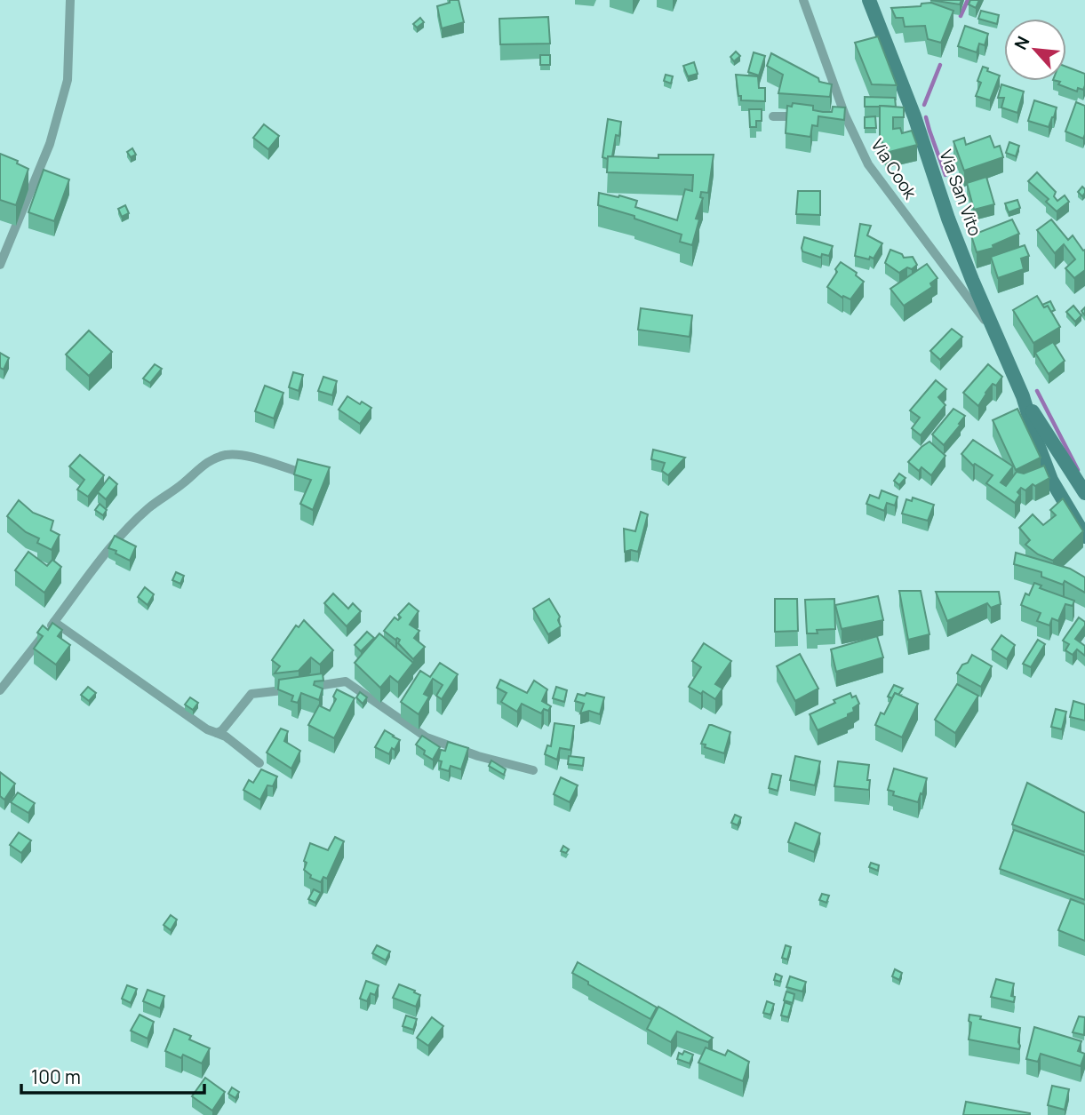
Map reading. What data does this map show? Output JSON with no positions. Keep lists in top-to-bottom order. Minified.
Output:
{"streets":{"street":["Via Cook","Via San Vito"]},"crossings":[["Via Cook","Via San Vito"]],"scale_bar":"100 m","north":"top left"}
